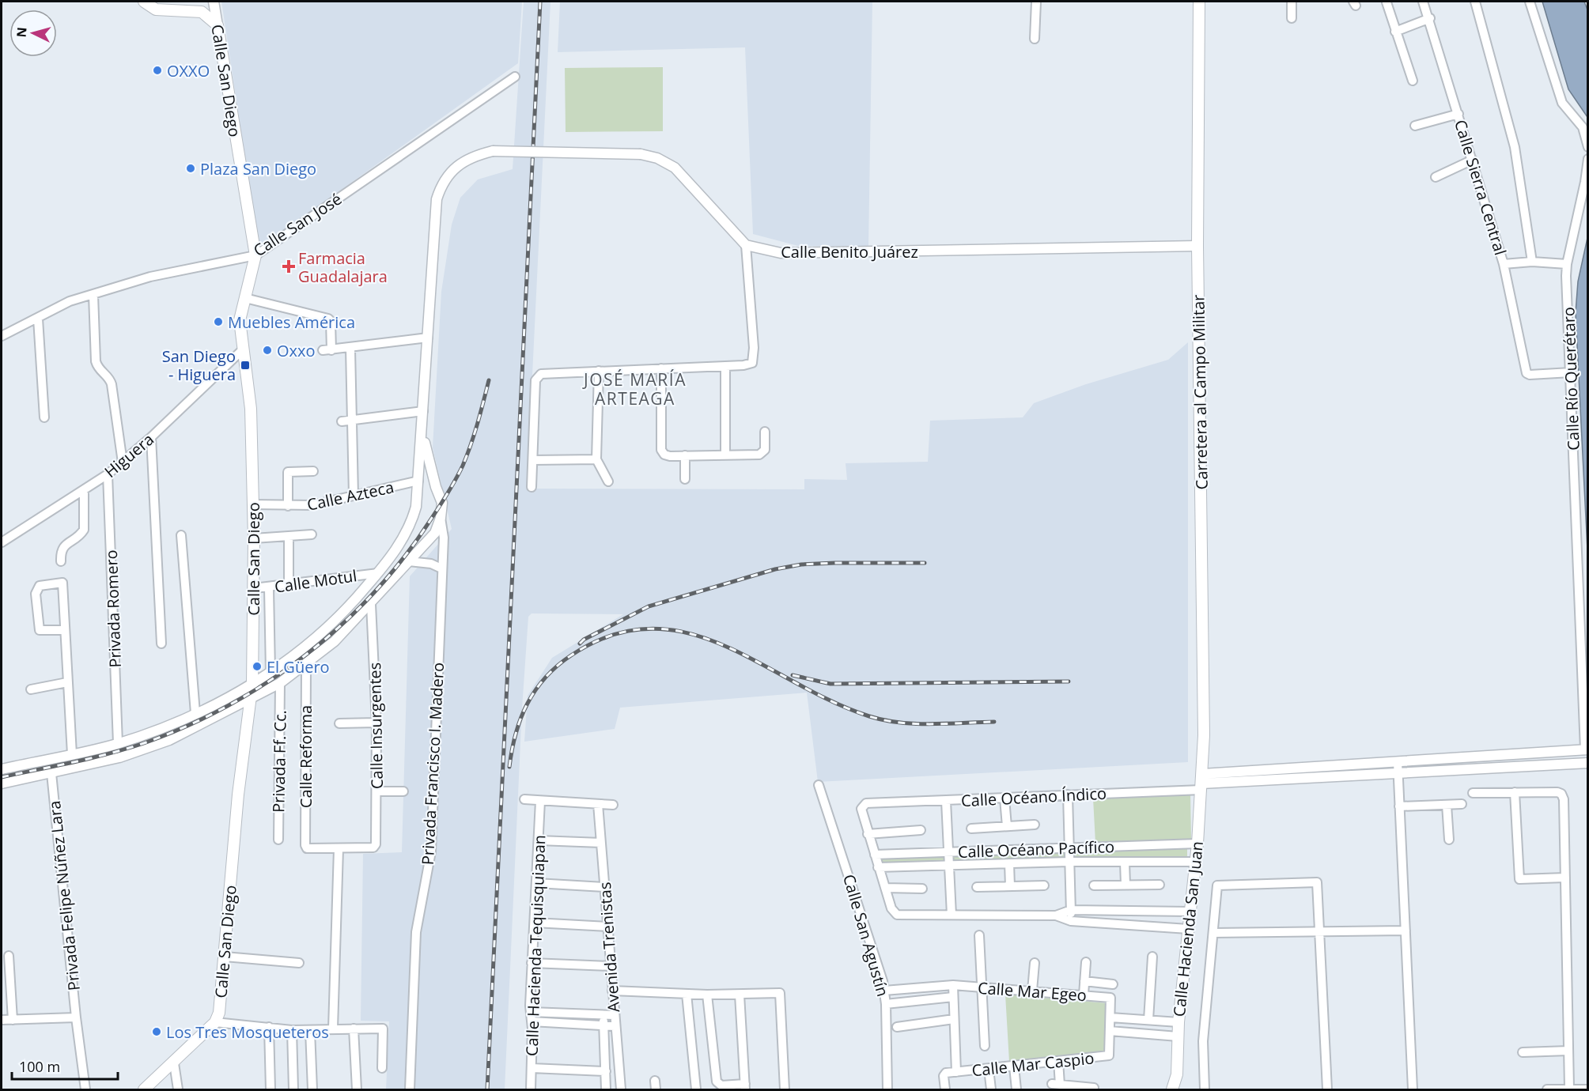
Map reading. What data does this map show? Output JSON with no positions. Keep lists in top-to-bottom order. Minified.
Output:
{"streets":{"main road":["Calle San Diego","Carretera al Campo Militar","Calle Hacienda San Juan"],"street":["Calle Sierra Central","Calle San José","Calle Benito Juárez","Calle Río Querétaro","Higuera","Calle Azteca","Calle Motul","Privada Romero","Calle Insurgentes","Calle Reforma","Privada Ff. Cc.","Privada Francisco I. Madero","Calle Océano Índico","Calle Océano Pacífico","Privada Felipe Núñez Lara","Calle San Agustín","Calle Hacienda Tequisquiapan","Avenida Trenistas","Calle Mar Egeo","Calle Mar Caspio"]},"crossings":[["Calle San Diego","Calle San José"],["Calle San Diego","Higuera"],["Calle San Diego","Calle Azteca"],["Calle San Diego","Calle Motul"],["Calle Sierra Central","Calle Río Querétaro"],["Calle Benito Juárez","Carretera al Campo Militar"],["Carretera al Campo Militar","Calle Océano Índico"],["Carretera al Campo Militar","Calle Hacienda San Juan"],["Higuera","Privada Romero"],["Calle Insurgentes","Calle Reforma"],["Calle Insurgentes","Privada Francisco I. Madero"],["Calle Océano Índico","Calle Hacienda San Juan"],["Calle Océano Pacífico","Calle Hacienda San Juan"],["Calle San Agustín","Calle Mar Egeo"],["Calle Mar Egeo","Calle Mar Caspio"]],"districts":["JOSÉ MARÍA ARTEAGA"],"places":{"other":["OXXO","Plaza San Diego","Muebles América","Oxxo","El Güero","Los Tres Mosqueteros"],"health":["Farmacia Guadalajara"],"transit":["San Diego - Higuera"]},"scale_bar":"100 m","north":"left"}
